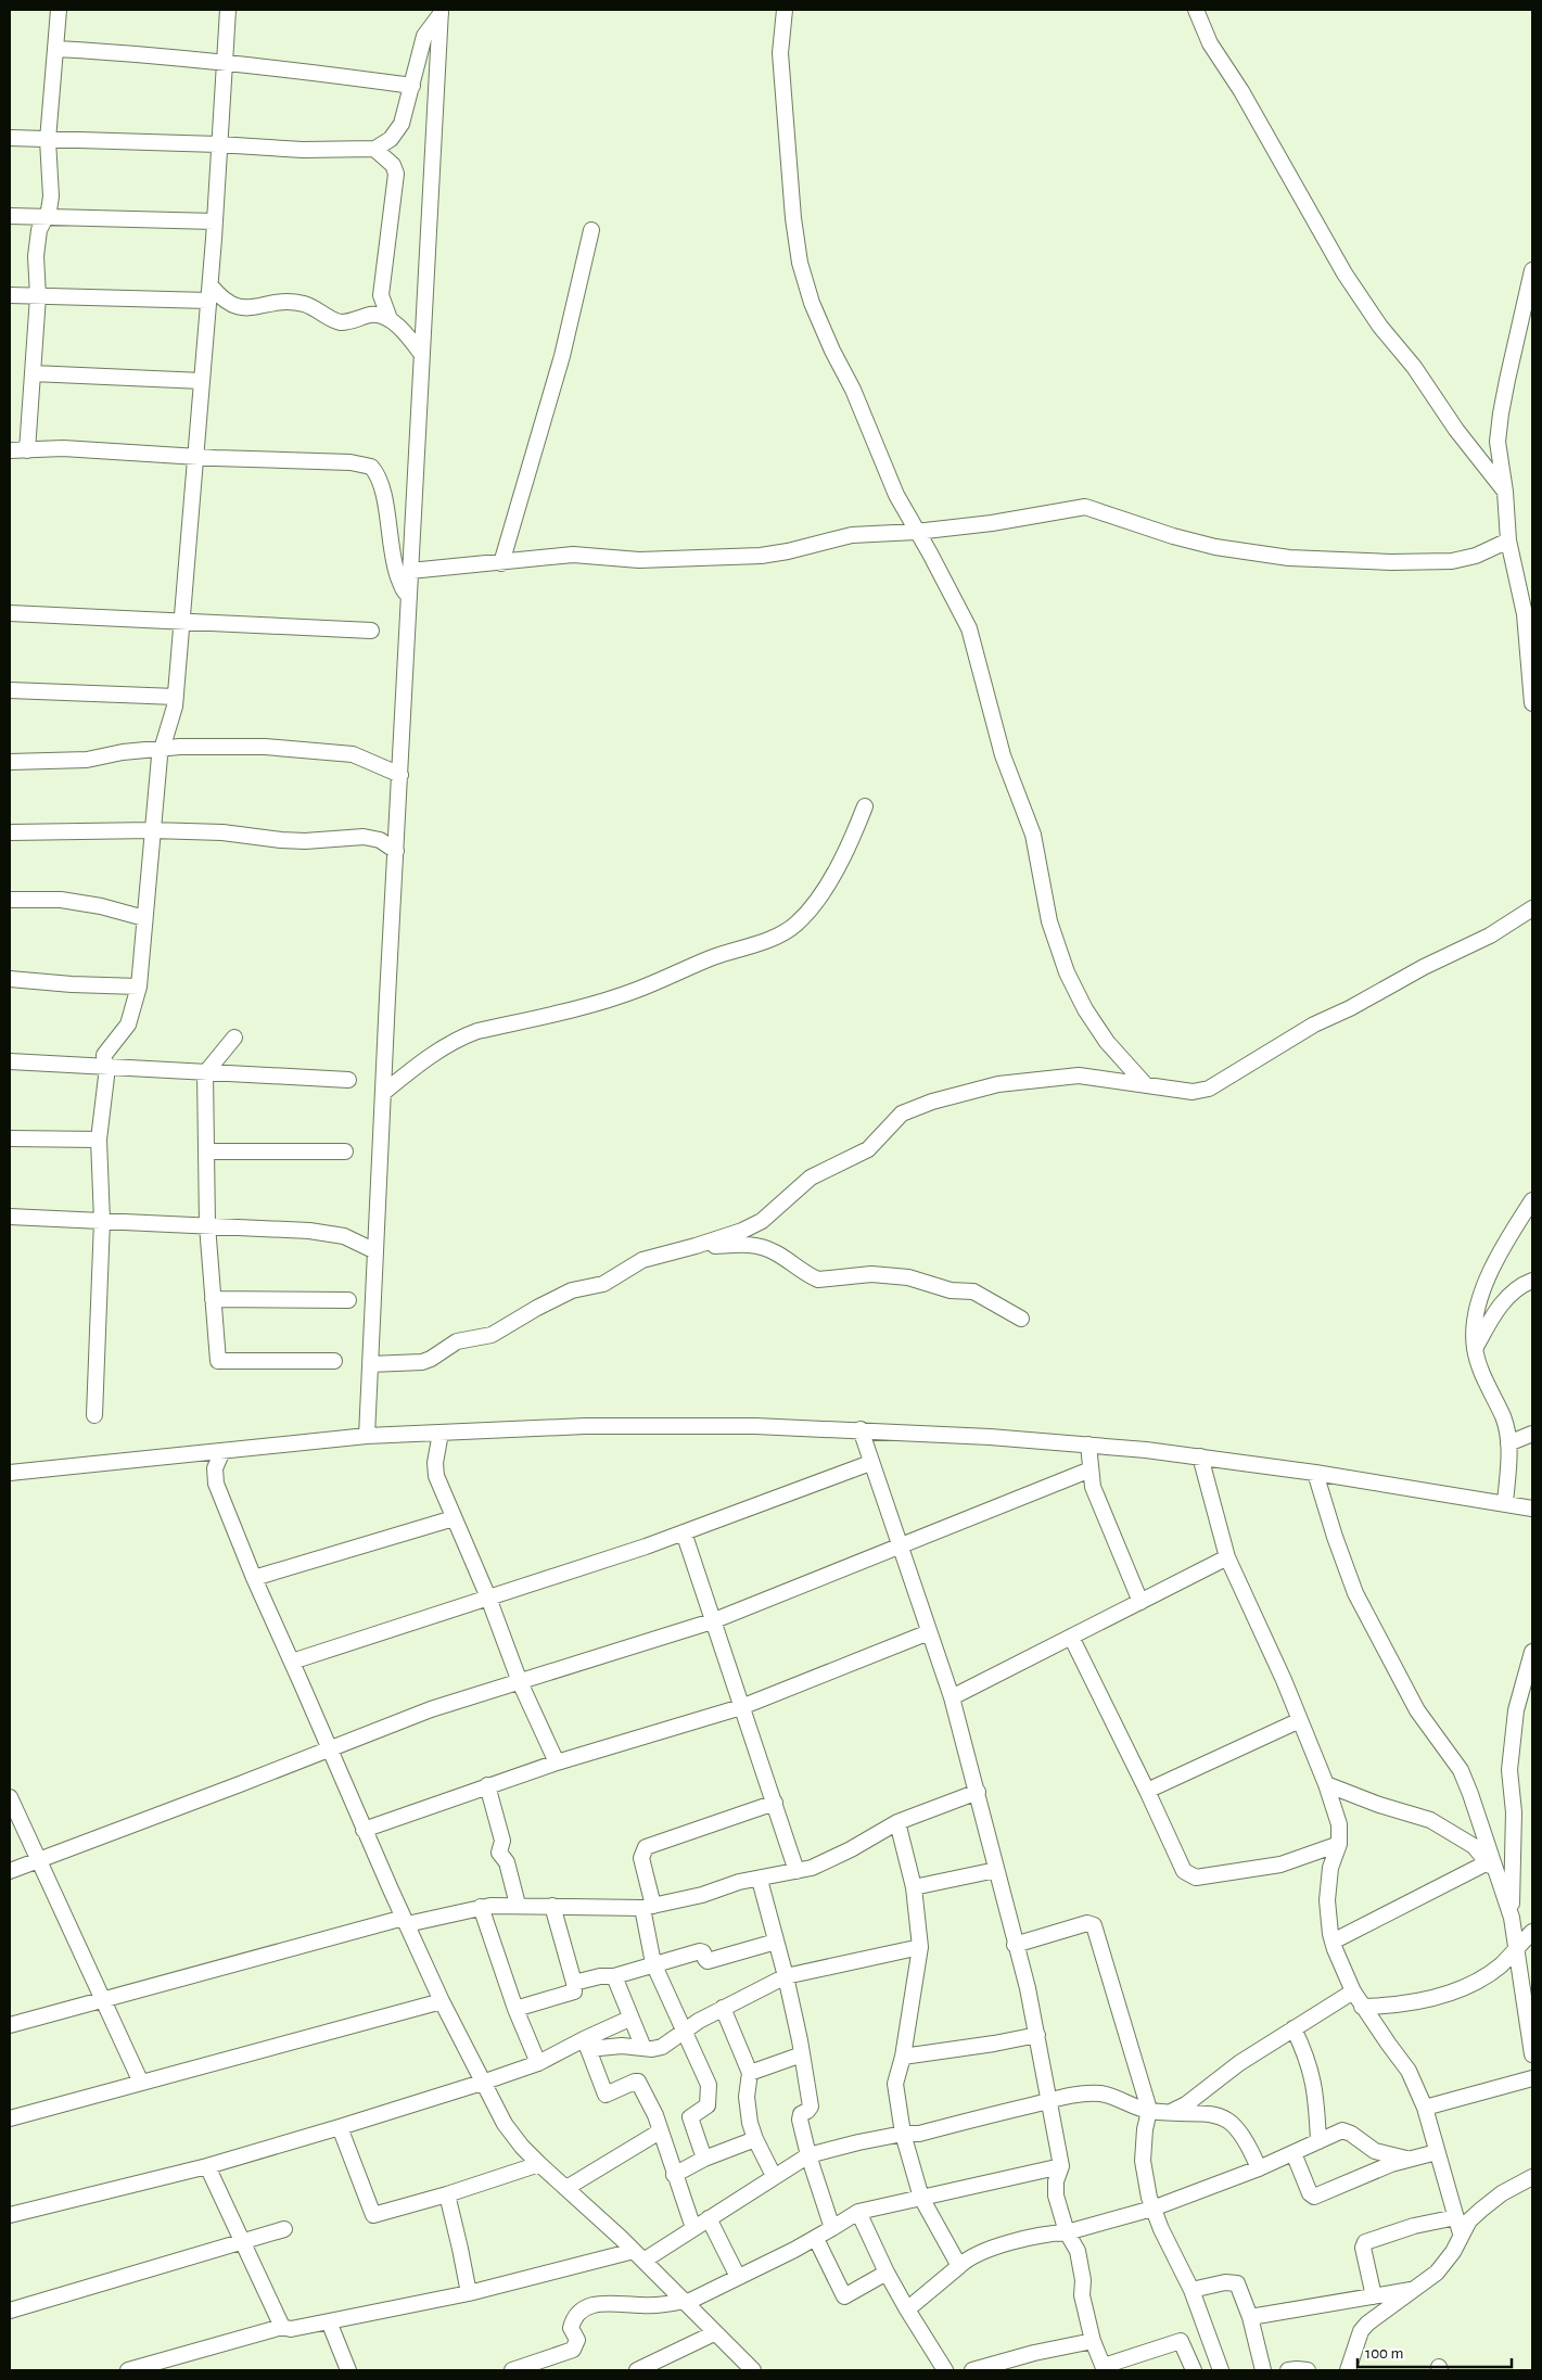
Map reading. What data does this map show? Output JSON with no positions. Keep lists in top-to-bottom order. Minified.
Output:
{"scale_bar":"100 m"}
